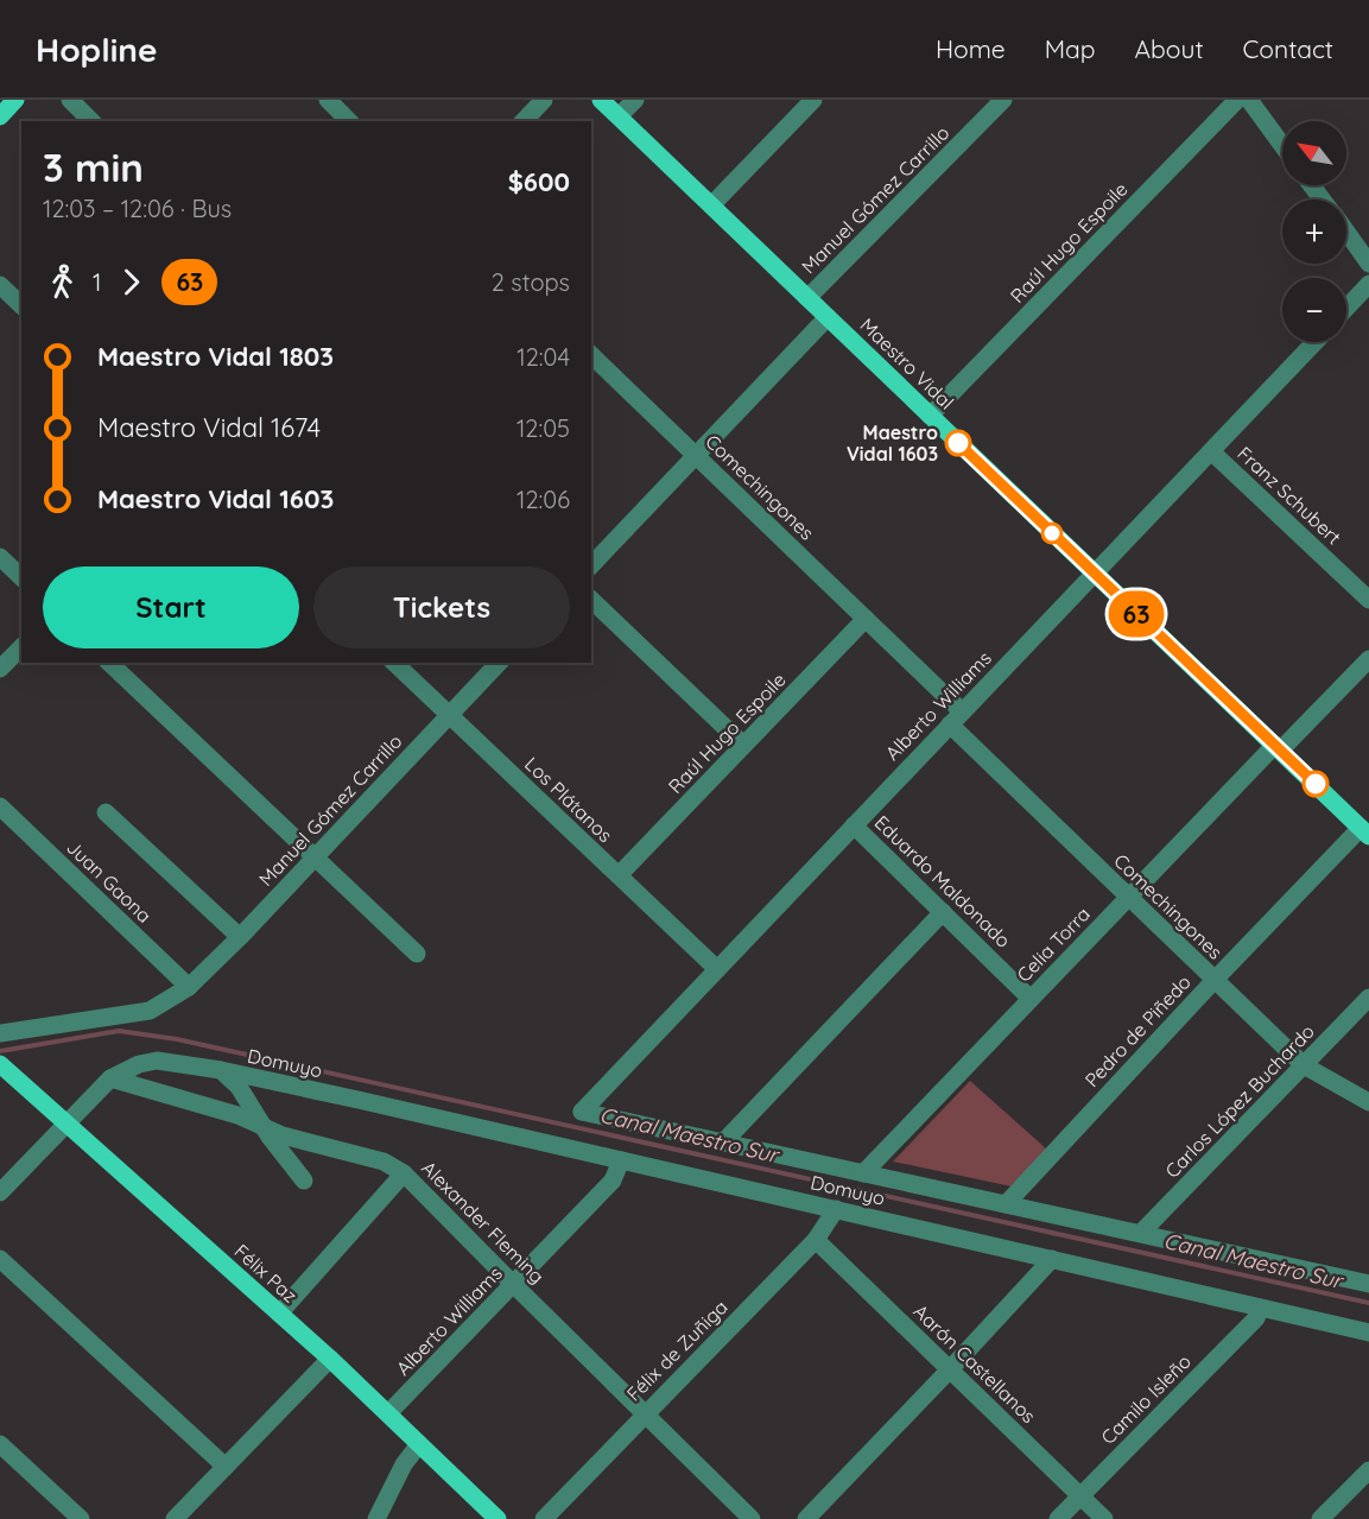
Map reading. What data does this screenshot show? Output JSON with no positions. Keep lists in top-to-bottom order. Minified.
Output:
{"streets":{"main road":["Maestro Vidal","Félix Paz"],"street":["Manuel Gómez Carrillo","Raúl Hugo Espoile","Comechingones","Franz Schubert","Alberto Williams","Los Plátanos","Juan Gaona","Eduardo Maldonado","Celia Torra","Pedro de Piñedo","Domuyo","Carlos López Buchardo","Alexander Fleming","Félix de Zuñiga","Aarón Castellanos","Camilo Isleño"]},"crossings":[["Manuel Gómez Carrillo","Maestro Vidal"],["Manuel Gómez Carrillo","Los Plátanos"],["Manuel Gómez Carrillo","Juan Gaona"],["Raúl Hugo Espoile","Maestro Vidal"],["Raúl Hugo Espoile","Comechingones"],["Raúl Hugo Espoile","Los Plátanos"],["Maestro Vidal","Alberto Williams"],["Maestro Vidal","Celia Torra"],["Maestro Vidal","Pedro de Piñedo"],["Comechingones","Alberto Williams"],["Comechingones","Celia Torra"],["Comechingones","Pedro de Piñedo"],["Comechingones","Carlos López Buchardo"],["Franz Schubert","Alberto Williams"],["Alberto Williams","Los Plátanos"],["Alberto Williams","Eduardo Maldonado"],["Alberto Williams","Domuyo"],["Alberto Williams","Alexander Fleming"],["Alberto Williams","Félix Paz"],["Eduardo Maldonado","Celia Torra"],["Celia Torra","Domuyo"],["Pedro de Piñedo","Domuyo"],["Domuyo","Carlos López Buchardo"],["Domuyo","Alexander Fleming"],["Domuyo","Félix de Zuñiga"],["Domuyo","Camilo Isleño"],["Alexander Fleming","Félix de Zuñiga"],["Félix de Zuñiga","Aarón Castellanos"],["Aarón Castellanos","Camilo Isleño"]],"water":["Canal Maestro Sur"],"places":["Maestro Vidal 1603"],"lines":["bus line 63"],"north":"top left","page":{"header":"Hopline","nav":["Home","Map","About","Contact"],"on_map":"63","map_buttons":["+","−"],"heading":["3 min","12:03 – 12:06 · Bus","$600"],"legs":["1","63","2 stops"],"list":[{"name":"Maestro Vidal 1803","value":"12:04"},{"name":"Maestro Vidal 1674","value":"12:05"},{"name":"Maestro Vidal 1603","value":"12:06"}],"buttons":["Start","Tickets"]}}
